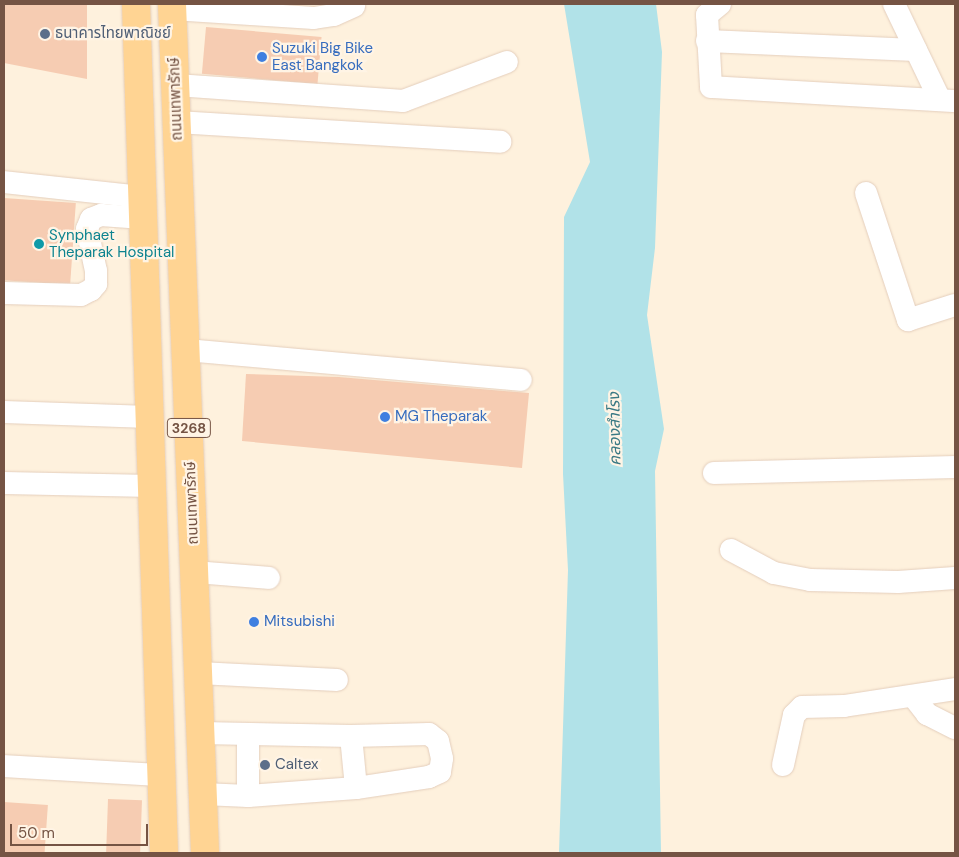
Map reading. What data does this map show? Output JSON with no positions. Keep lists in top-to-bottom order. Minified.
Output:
{"streets":{"main road":["ถนนเทพารักษ์","3268"]},"water":["คลองสำโรง"],"places":["ธนาคารไทยพาณิชย์","Suzuki Big Bike East Bangkok","Synphaet Theparak Hospital","MG Theparak","Mitsubishi","Caltex"],"scale_bar":"50 m"}
